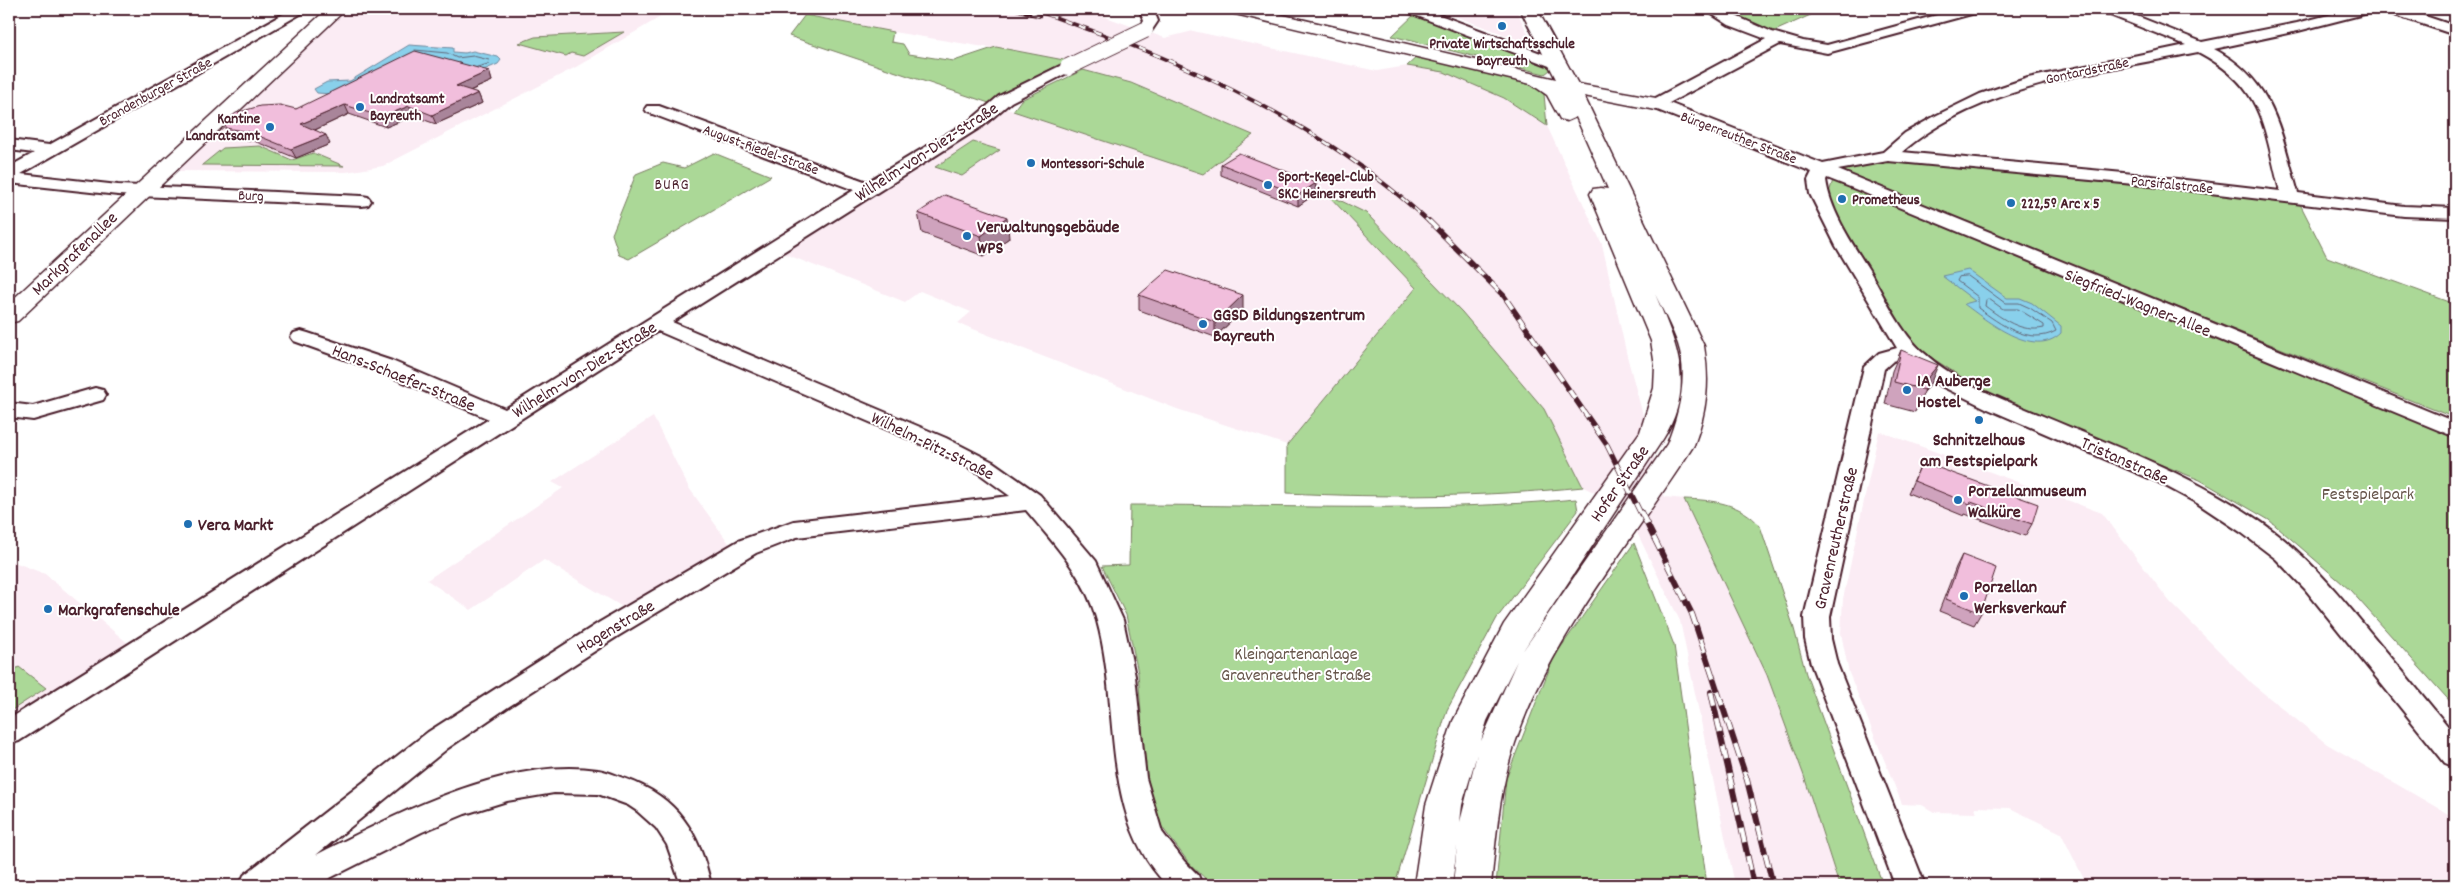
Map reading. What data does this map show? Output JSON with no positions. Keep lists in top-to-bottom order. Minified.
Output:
{"streets":{"main road":["Markgrafenallee","Hofer Straße"],"street":["Gontardstraße","Brandenburger Straße","Bürgerreuther Straße","August-Riedel-Straße","Wilhelm-von-Diez-Straße","Parsifalstraße","Burg","Siegfried-Wagner-Allee","Hans-Schaefer-Straße","Wilhelm-Pitz-Straße","Tristanstraße","Gravenreutherstraße","Hagenstraße"]},"crossings":[["Gontardstraße","Parsifalstraße"],["Bürgerreuther Straße","Siegfried-Wagner-Allee"],["Bürgerreuther Straße","Tristanstraße"],["August-Riedel-Straße","Wilhelm-von-Diez-Straße"],["Wilhelm-von-Diez-Straße","Hans-Schaefer-Straße"],["Wilhelm-von-Diez-Straße","Wilhelm-Pitz-Straße"],["Burg","Markgrafenallee"],["Siegfried-Wagner-Allee","Tristanstraße"],["Wilhelm-Pitz-Straße","Hagenstraße"],["Tristanstraße","Gravenreutherstraße"]],"districts":["BURG"],"parks":["Festspielpark","Kleingartenanlage Gravenreuther Straße"],"places":["Private Wirtschaftsschule Bayreuth","Landratsamt Bayreuth","Kantine Landratsamt","Montessori-Schule","Sport-Kegel-Club SKC Heinersreuth","Prometheus","222,5º Arc x 5","Verwaltungsgebäude WPS","GGSD Bildungszentrum Bayreuth","1A Auberge Hostel","Schnitzelhaus am Festspielpark","Porzellanmuseum Walküre","Vera Markt","Porzellan Werksverkauf","Markgrafenschule"]}
